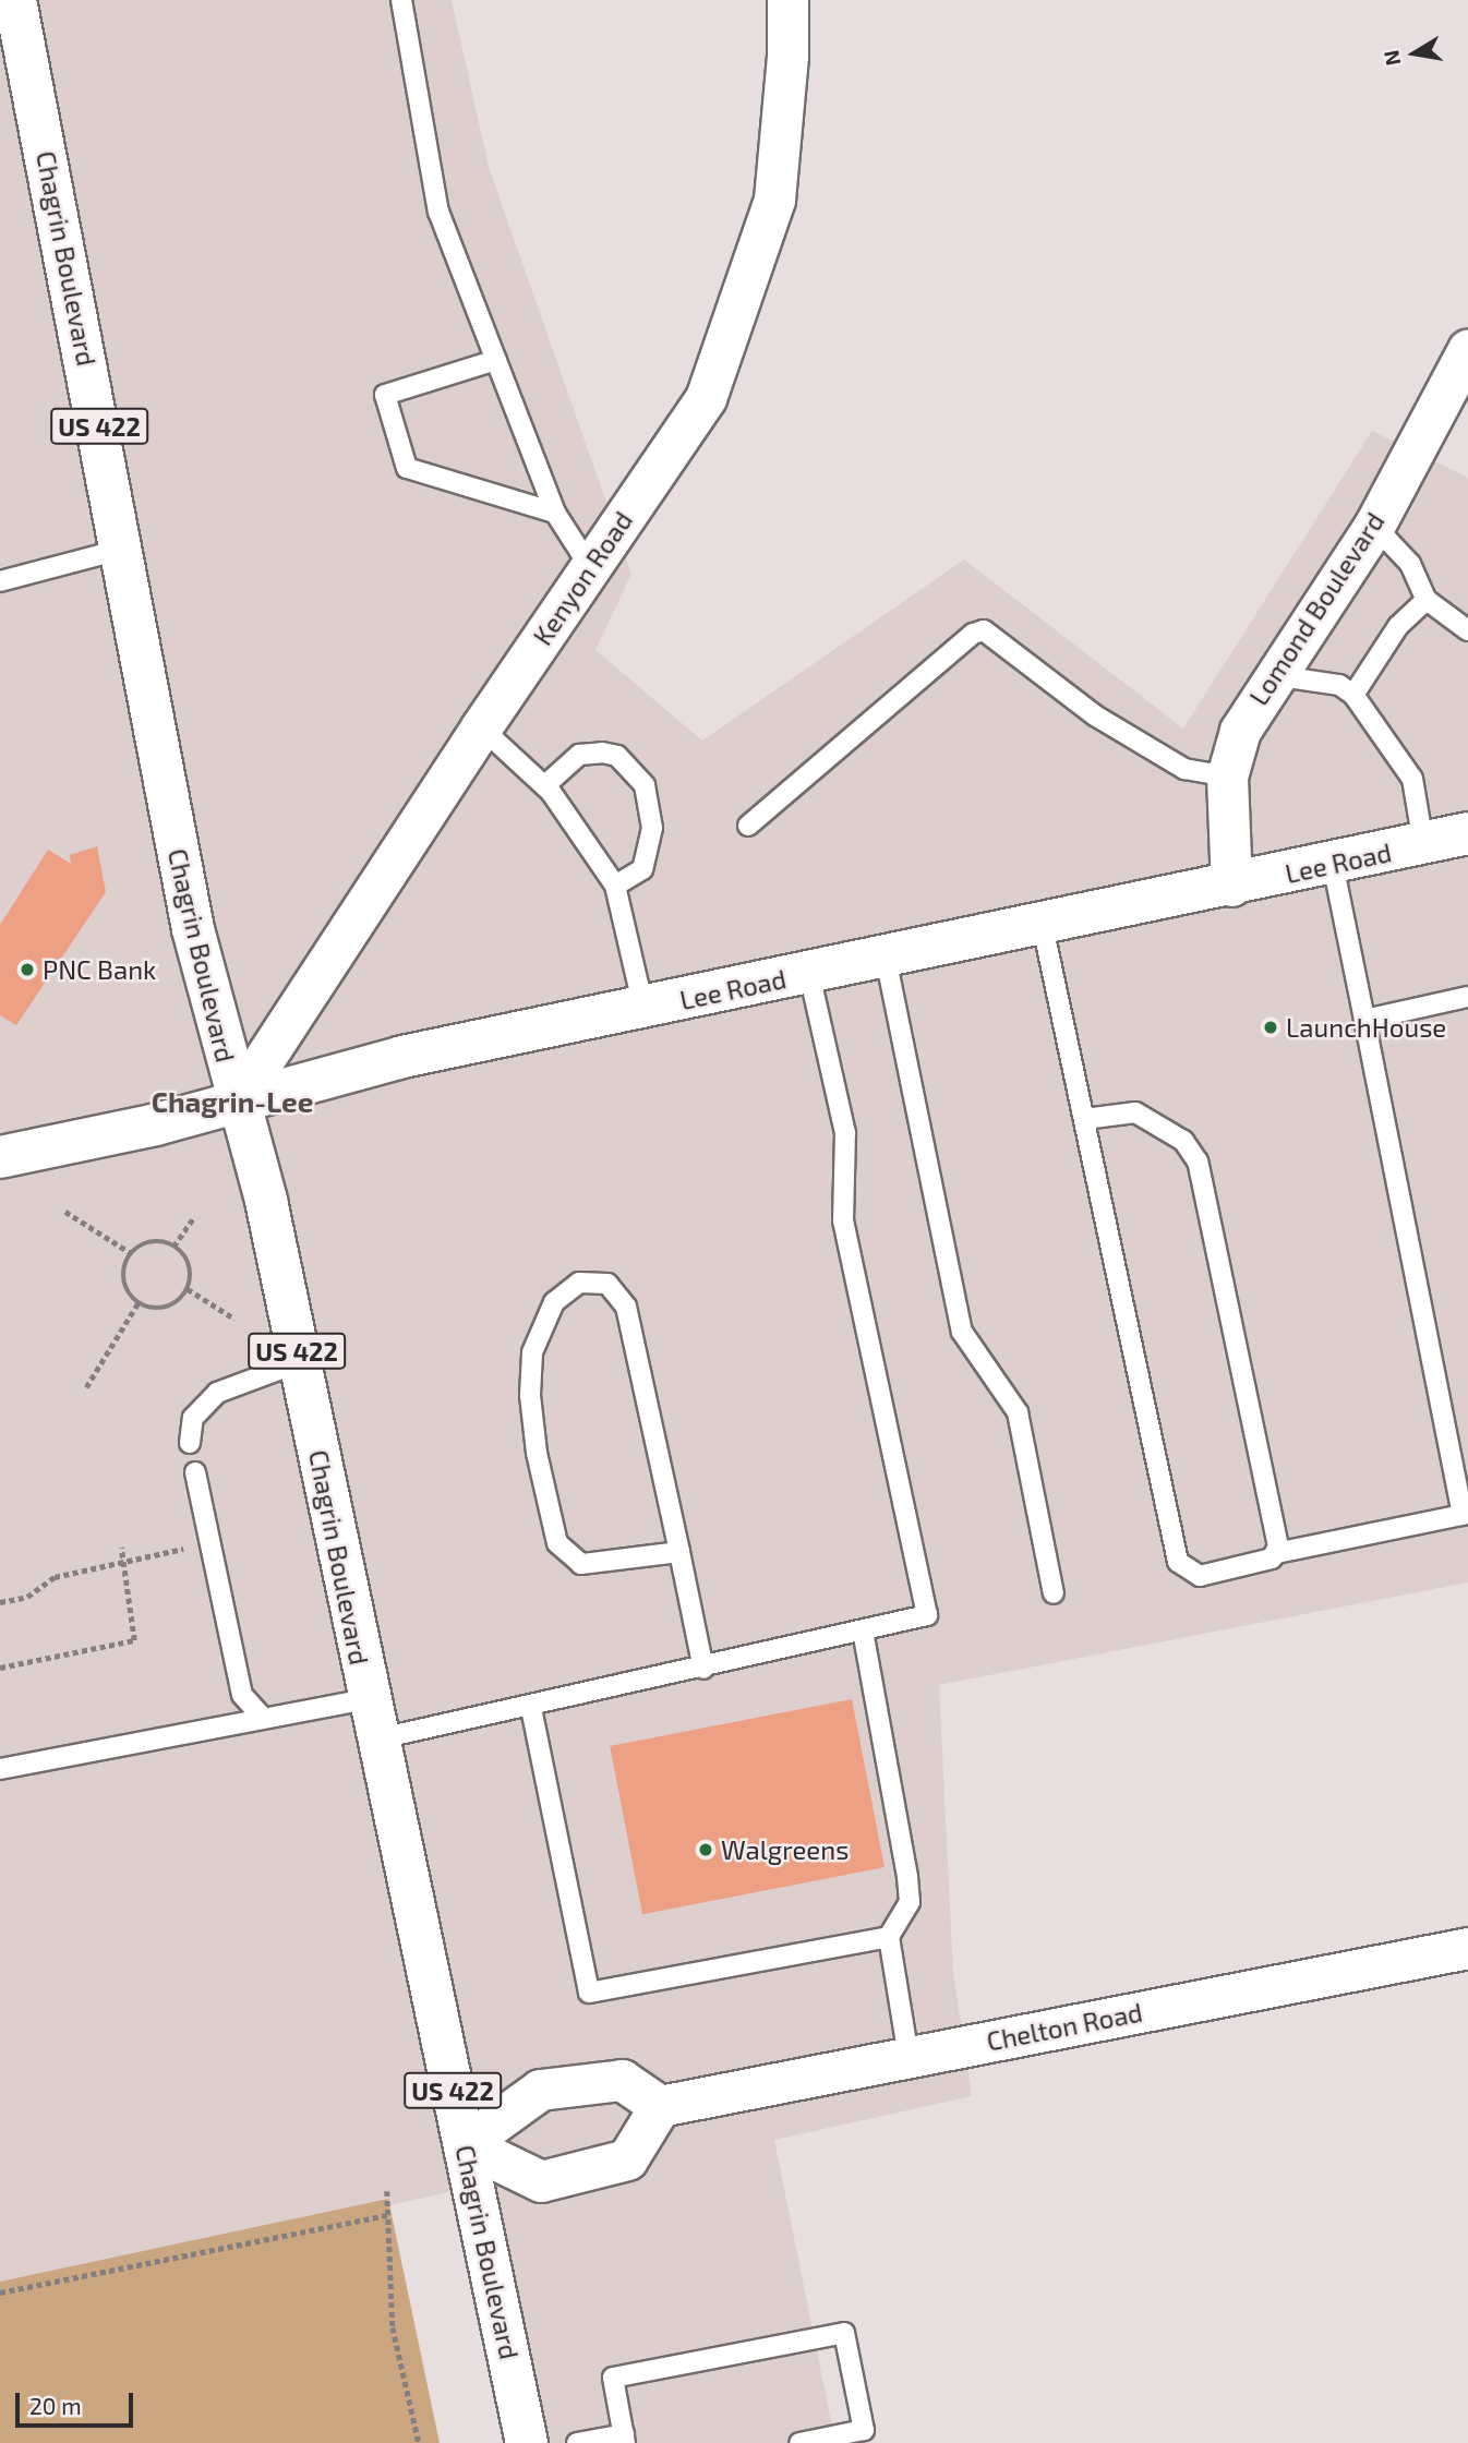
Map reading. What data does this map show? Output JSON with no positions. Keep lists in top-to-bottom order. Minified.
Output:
{"streets":{"main road":["Chagrin Boulevard","US 422","Lee Road"],"street":["Kenyon Road","Lomond Boulevard","Chelton Road"]},"crossings":[["Chagrin Boulevard","Kenyon Road"],["Chagrin Boulevard","Lee Road"],["Kenyon Road","Lee Road"],["Lomond Boulevard","Lee Road"]],"districts":["Chagrin-Lee"],"places":["PNC Bank","LaunchHouse","Walgreens"],"scale_bar":"20 m","north":"left"}
